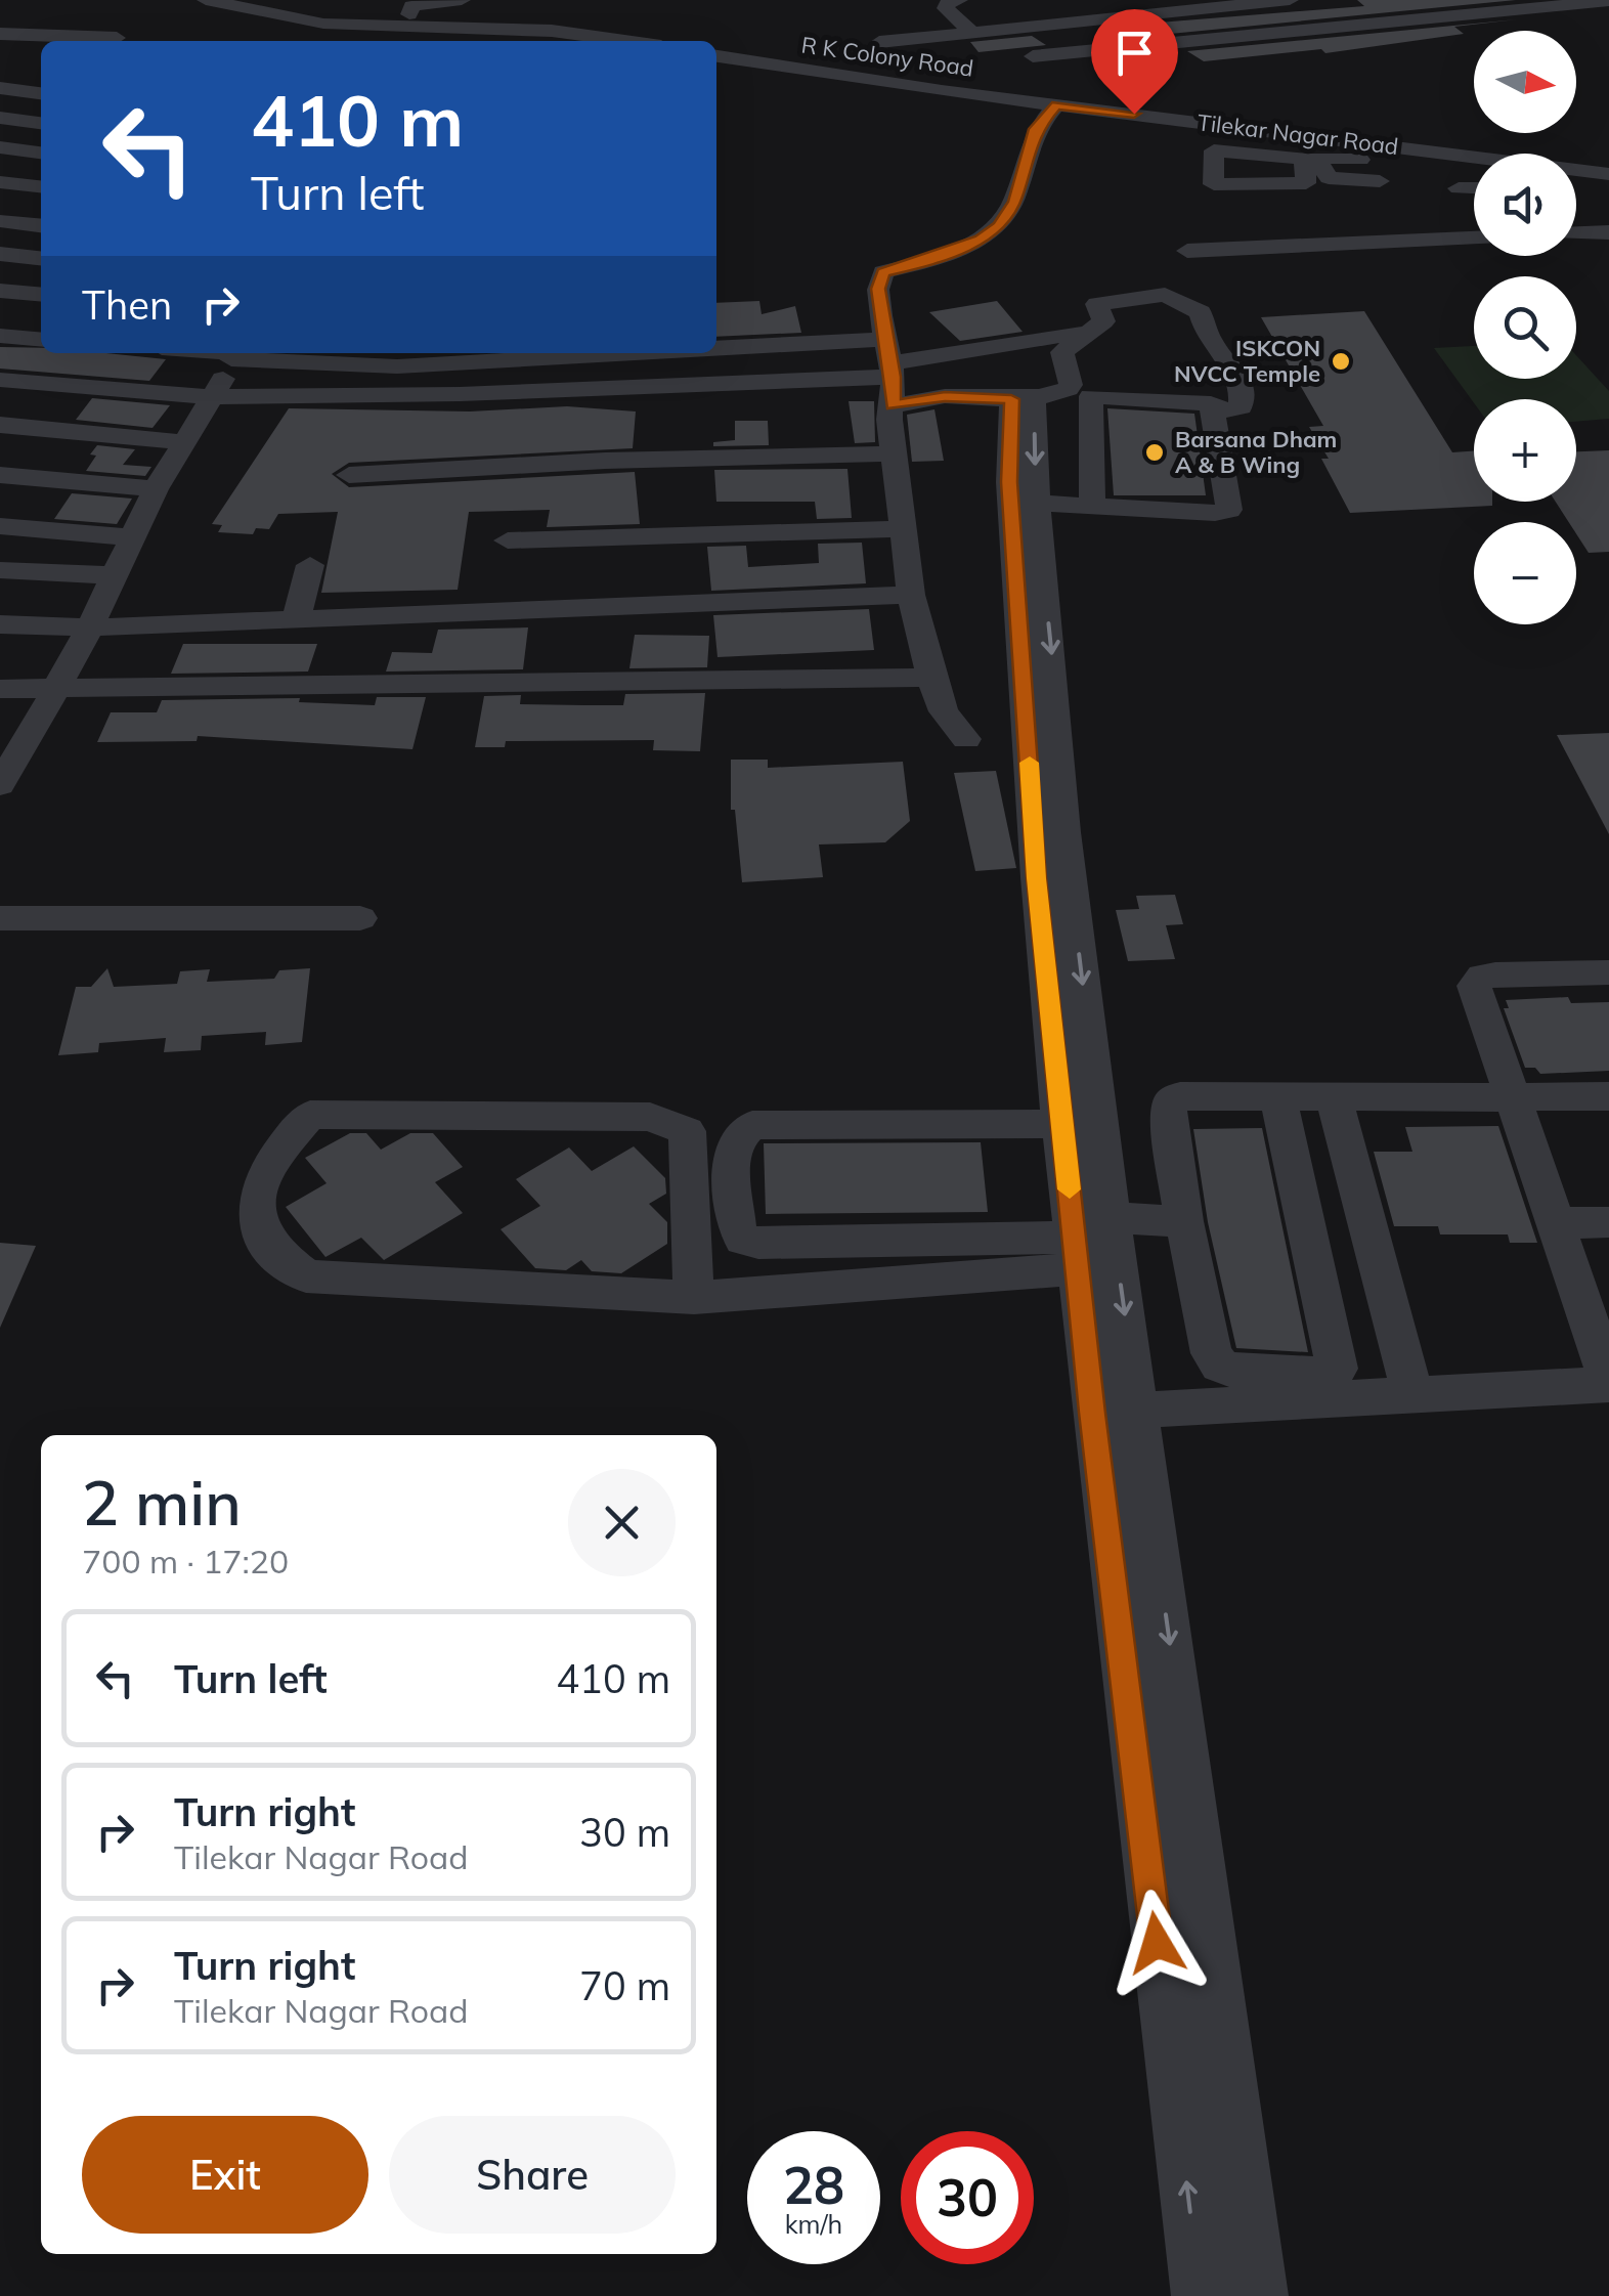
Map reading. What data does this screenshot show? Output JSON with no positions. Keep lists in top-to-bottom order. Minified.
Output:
{"streets":{"street":["R K Colony Road","Tilekar Nagar Road"]},"crossings":[["R K Colony Road","Tilekar Nagar Road"]],"places":["ISKCON NVCC Temple","Barsana Dham A & B Wing"],"north":"right","page":{"map_buttons":["+","−"],"turn":["410 m","Turn left"],"then":"Then","heading":["2 min","700 m · 17:20"],"list":[{"name":"Turn left","value":"410 m"},{"name":"Turn right","note":"Tilekar Nagar Road","value":"30 m"},{"name":"Turn right","note":"Tilekar Nagar Road","value":"70 m"}],"buttons":["Exit","Share"],"speed":"28 km/h","limit":"30"}}
